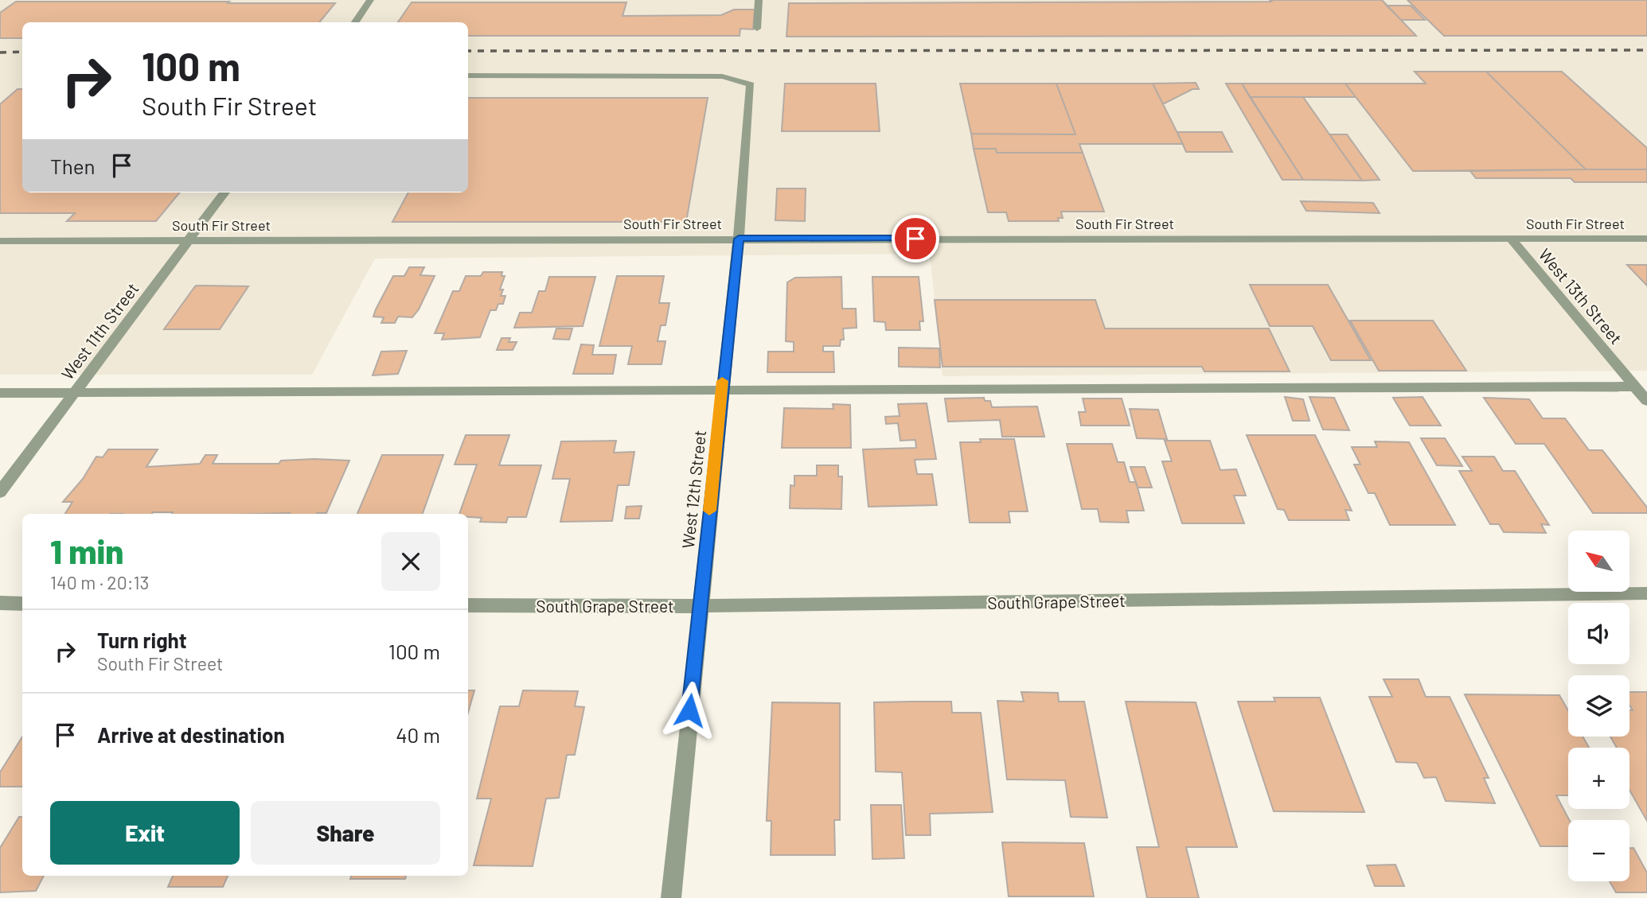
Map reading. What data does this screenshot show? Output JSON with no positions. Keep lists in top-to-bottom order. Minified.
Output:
{"streets":{"street":["South Fir Street","West 13th Street","West 11th Street","West 12th Street","South Grape Street"]},"crossings":[["South Fir Street","West 13th Street"],["South Fir Street","West 11th Street"],["South Fir Street","West 12th Street"],["West 12th Street","South Grape Street"]],"north":"top left","page":{"turn":["100 m","South Fir Street"],"then":"Then","heading":["1 min","140 m · 20:13"],"map_buttons":["+","−"],"list":[{"name":"Turn right","note":"South Fir Street","value":"100 m"},{"name":"Arrive at destination","value":"40 m"}],"buttons":["Exit","Share"]}}
